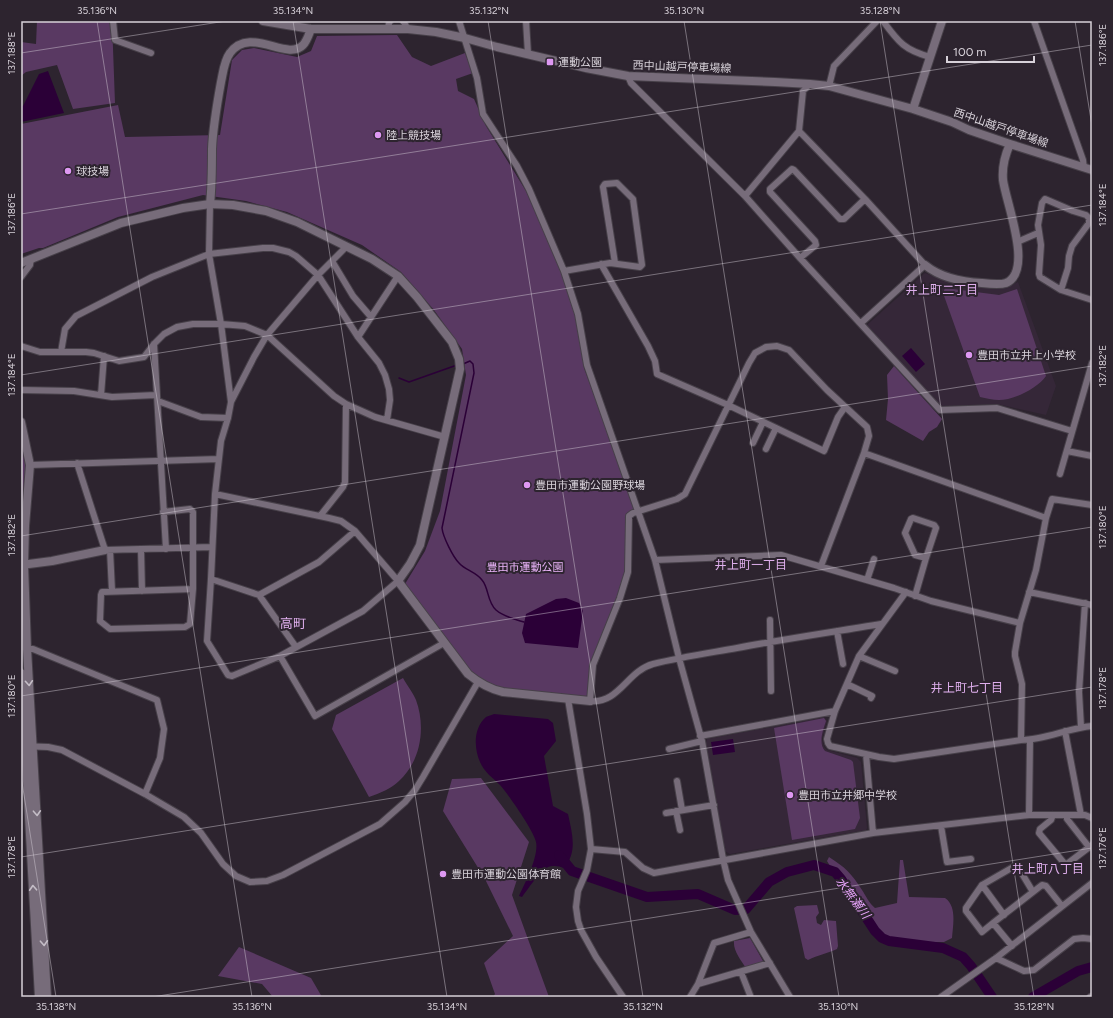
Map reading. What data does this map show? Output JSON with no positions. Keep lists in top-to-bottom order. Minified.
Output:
{"streets":{"street":["西中山越戸停車場線"]},"districts":["井上町二丁目","井上町一丁目","高町","井上町七丁目","井上町八丁目"],"water":["水無瀬川"],"parks":["豊田市運動公園"],"places":{"transit":["運動公園"],"other":["陸上競技場","球技場","豊田市立井上小学校","豊田市運動公園野球場","豊田市立井郷中学校","豊田市運動公園体育館"]},"scale_bar":"100 m","coordinates":["35.136°N","35.134°N","35.132°N","35.130°N","35.128°N","137.186°E","137.188°E","137.184°E","137.182°E","137.180°E","137.178°E","137.176°E","35.138°N"]}
